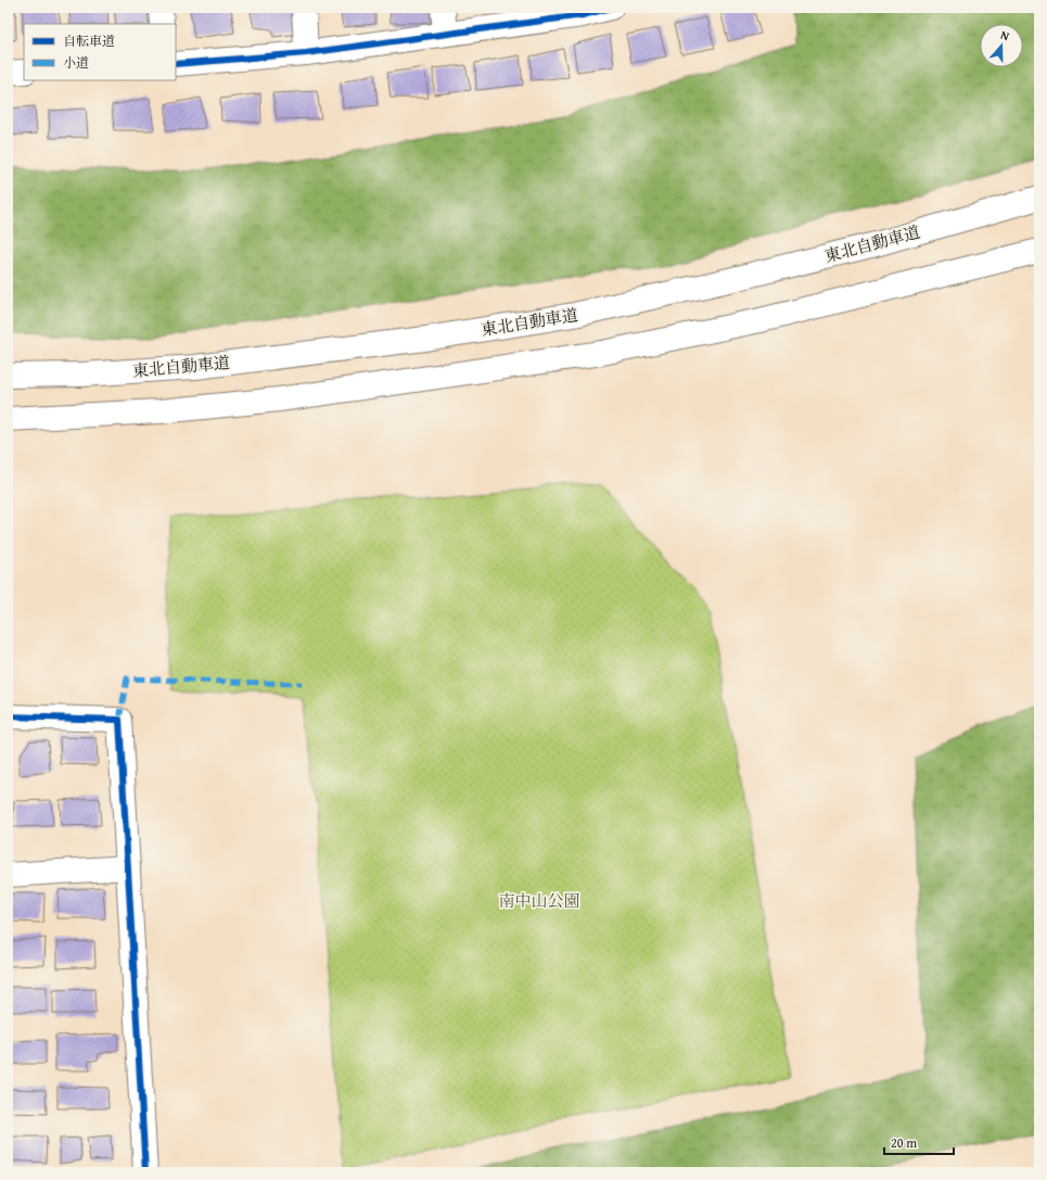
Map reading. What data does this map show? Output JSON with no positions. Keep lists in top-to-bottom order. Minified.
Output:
{"streets":{"main road":["東北自動車道"]},"parks":["南中山公園"],"legend":["自転車道","小道"],"scale_bar":"20 m","north":"top"}
